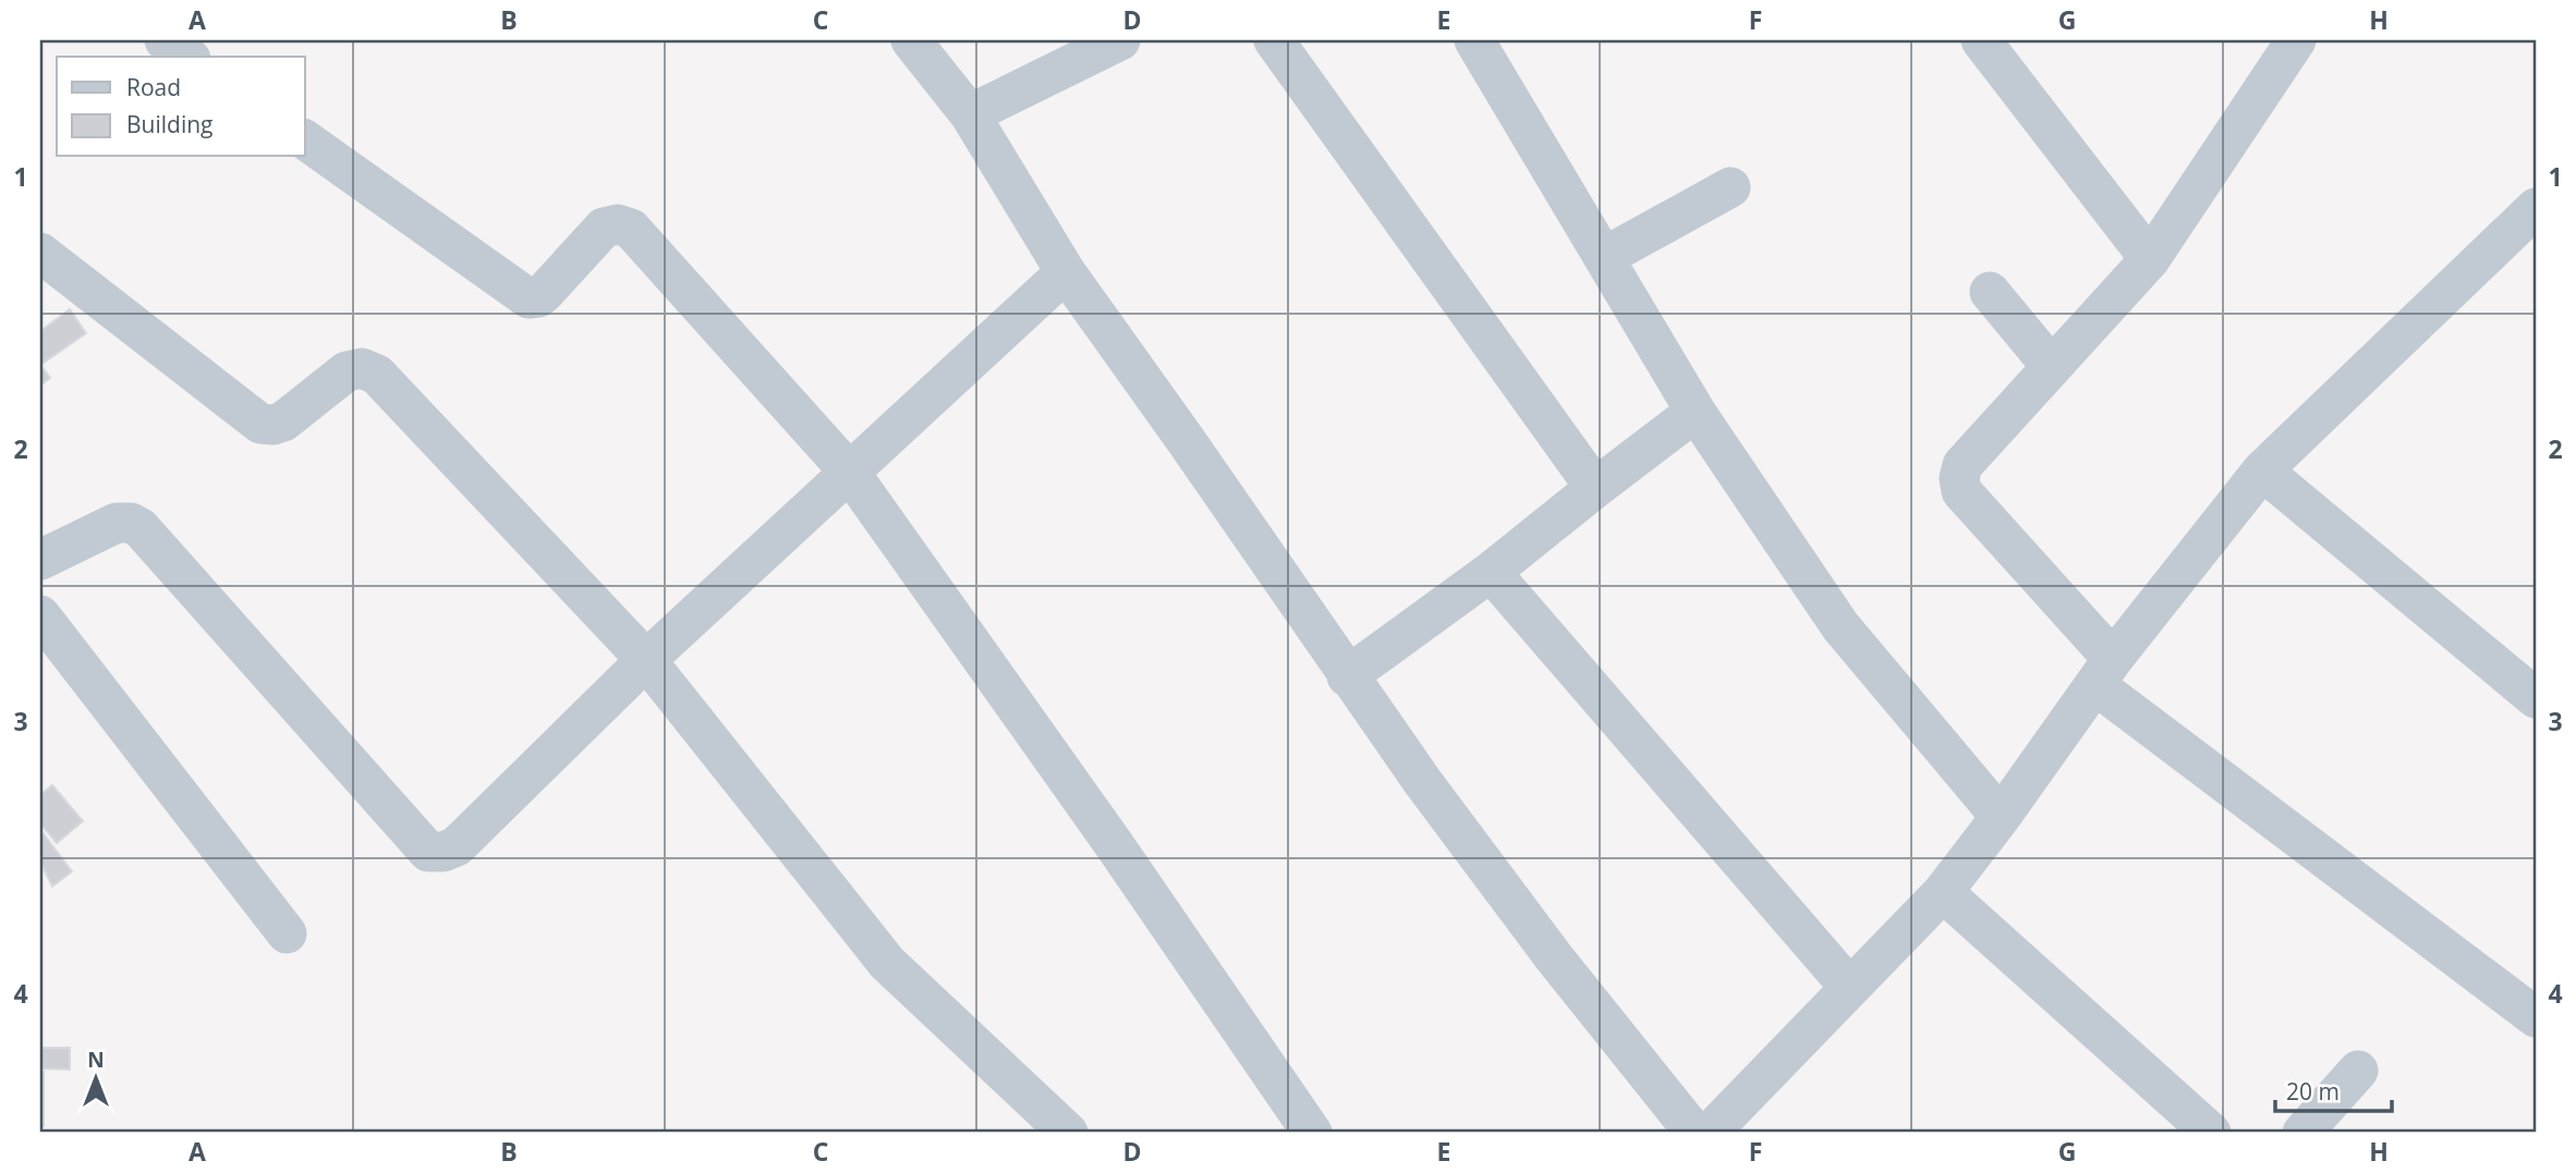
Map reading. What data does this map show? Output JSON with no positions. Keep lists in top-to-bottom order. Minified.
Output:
{"legend":["Road","Building"],"scale_bar":"20 m","north":"top","grid":{"columns":["A","B","C","D","E","F","G","H"],"rows":["1","2","3","4"]}}
